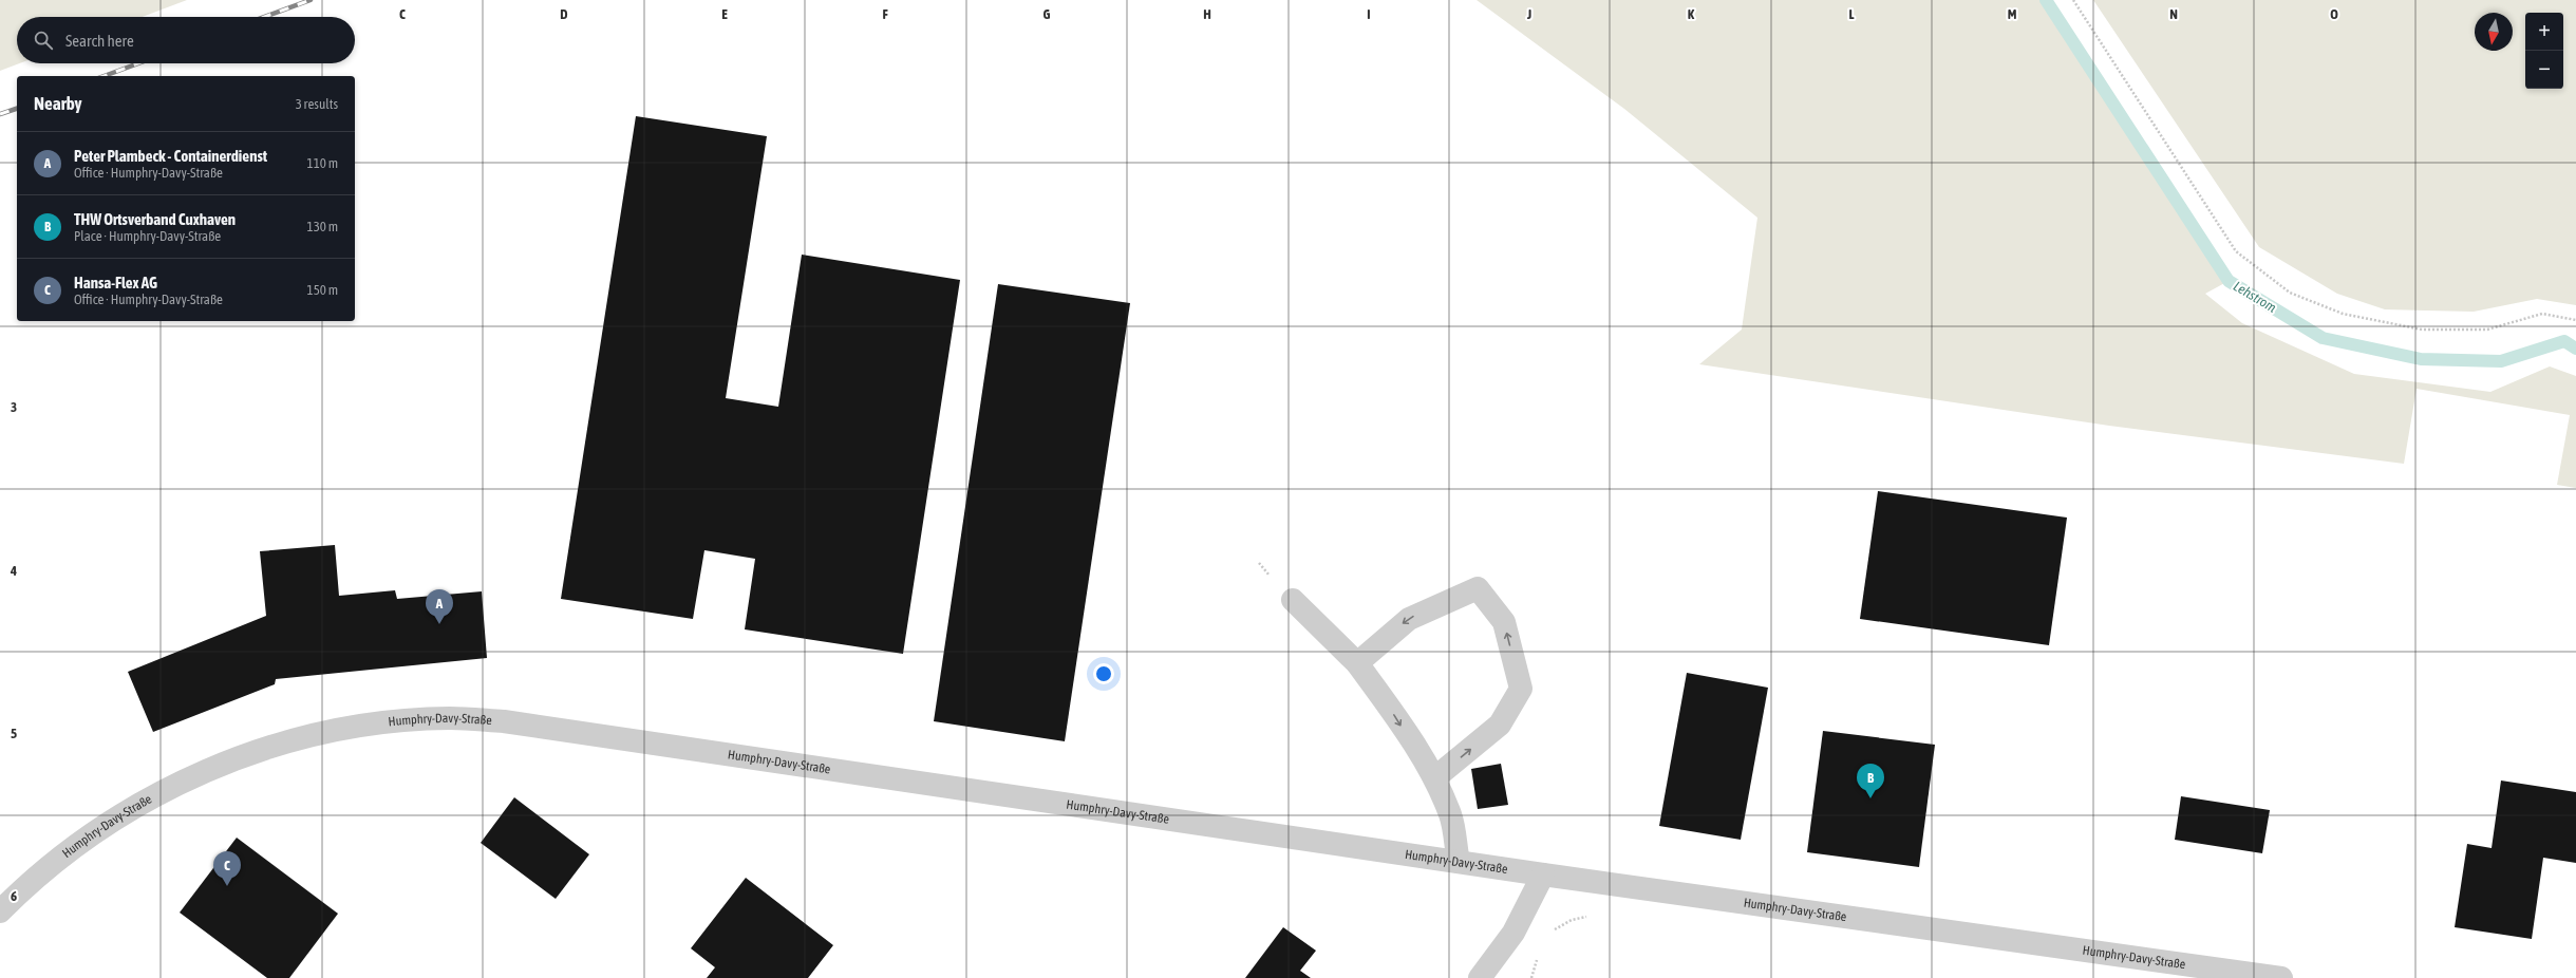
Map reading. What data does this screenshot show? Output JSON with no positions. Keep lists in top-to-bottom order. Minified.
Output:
{"streets":{"street":["Humphry-Davy-Straße"]},"water":["Lehstrom"],"north":"bottom","page":{"map_buttons":["+","−"],"search":"Search here","heading":["Nearby","3 results"],"list":[{"mark":"A","name":"Peter Plambeck - Containerdienst","note":"Office · Humphry-Davy-Straße","value":"110 m"},{"mark":"B","name":"THW Ortsverband Cuxhaven","note":"Place · Humphry-Davy-Straße","value":"130 m"},{"mark":"C","name":"Hansa-Flex AG","note":"Office · Humphry-Davy-Straße","value":"150 m"}],"pins":["A","B","C"]},"grid":{"columns":["C","D","E","F","G","H","I","J","K","L","M","N","O"],"rows":["3","4","5","6"]}}
